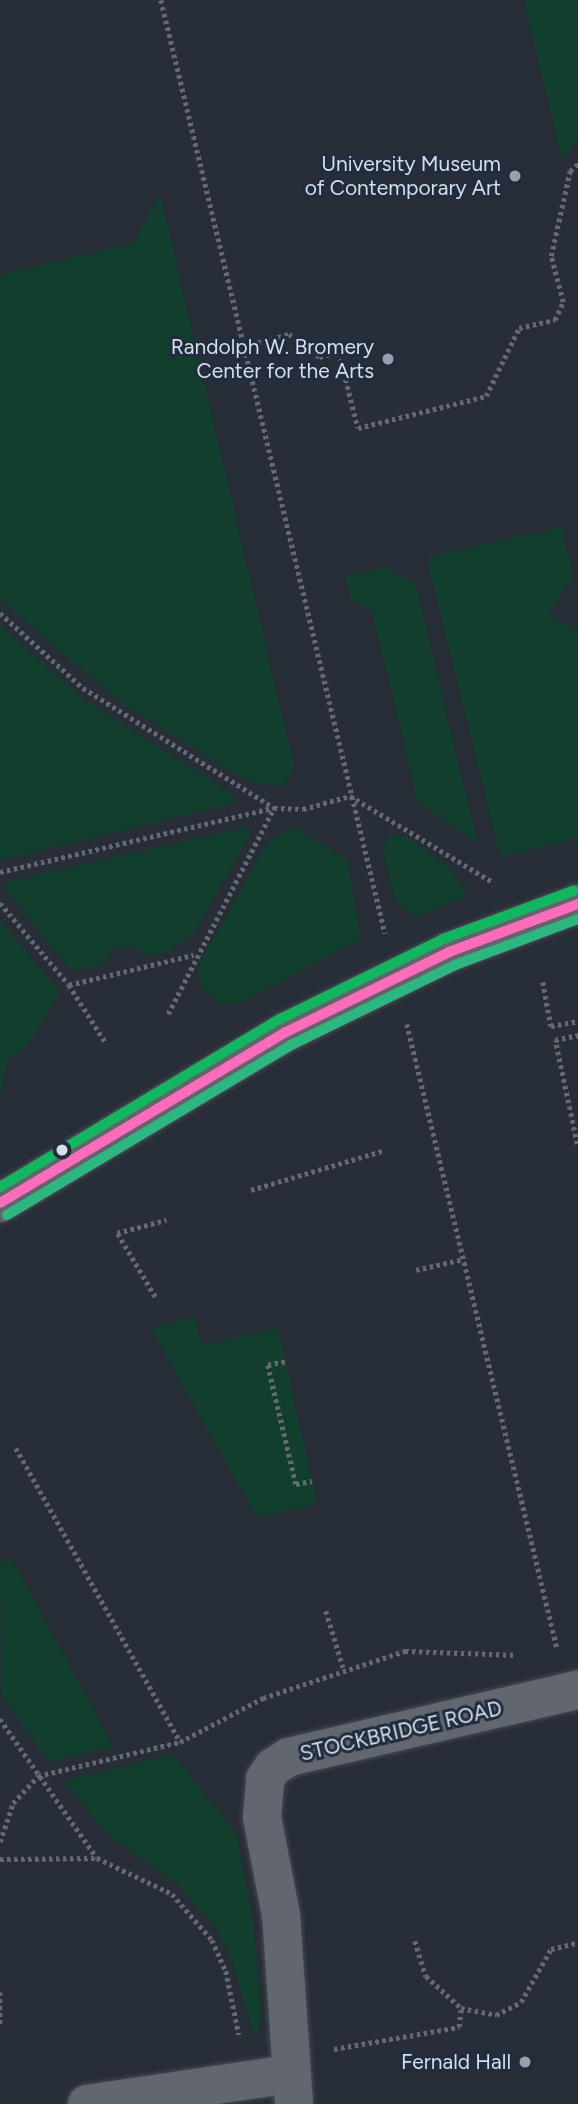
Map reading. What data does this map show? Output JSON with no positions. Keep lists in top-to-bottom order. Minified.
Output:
{"streets":{"lane":["STOCKBRIDGE ROAD"]},"places":["University Museum of Contemporary Art","Randolph W. Bromery Center for the Arts","Fernald Hall"]}
